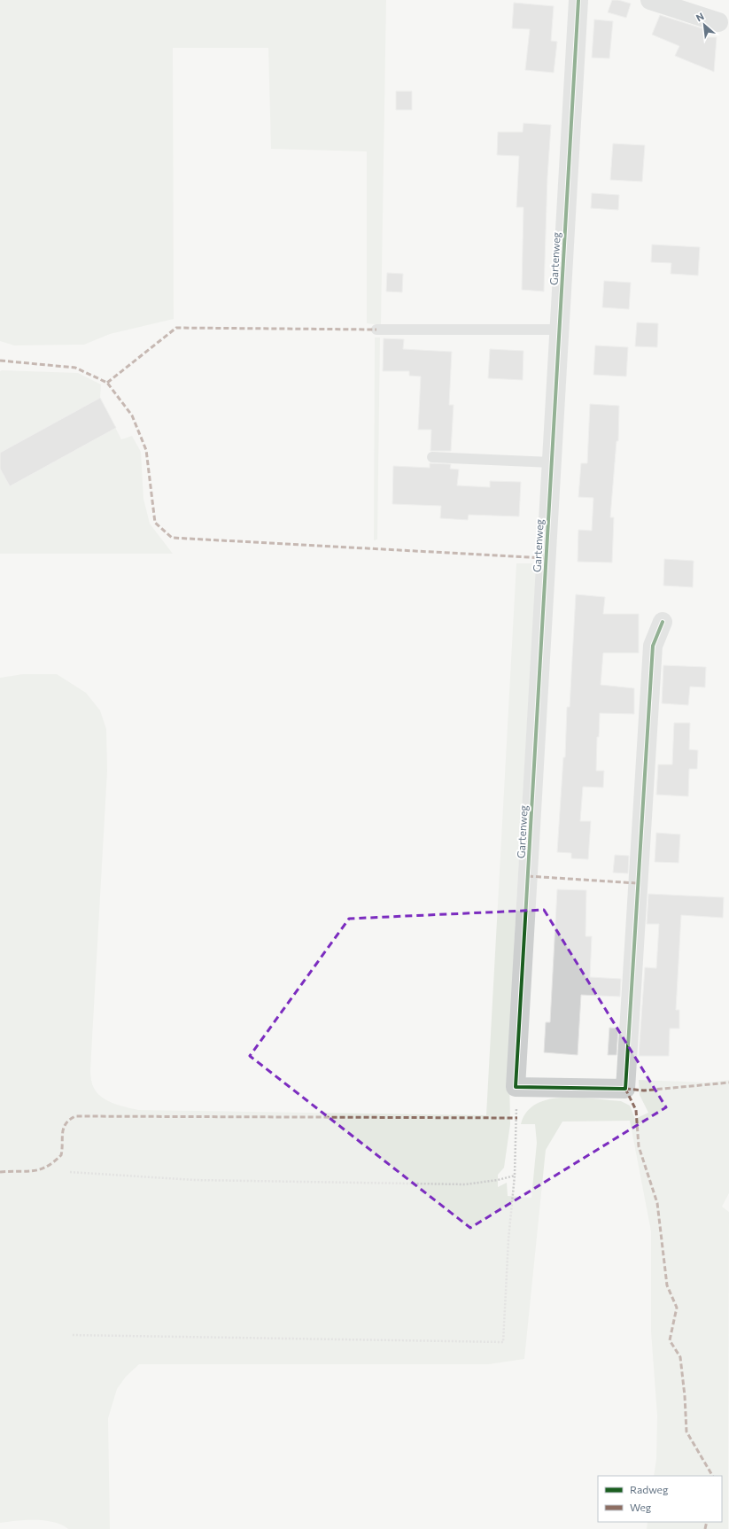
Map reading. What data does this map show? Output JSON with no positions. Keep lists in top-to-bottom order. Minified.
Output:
{"streets":{"street":["Gartenweg"]},"legend":["Radweg","Weg"],"north":"top left"}
